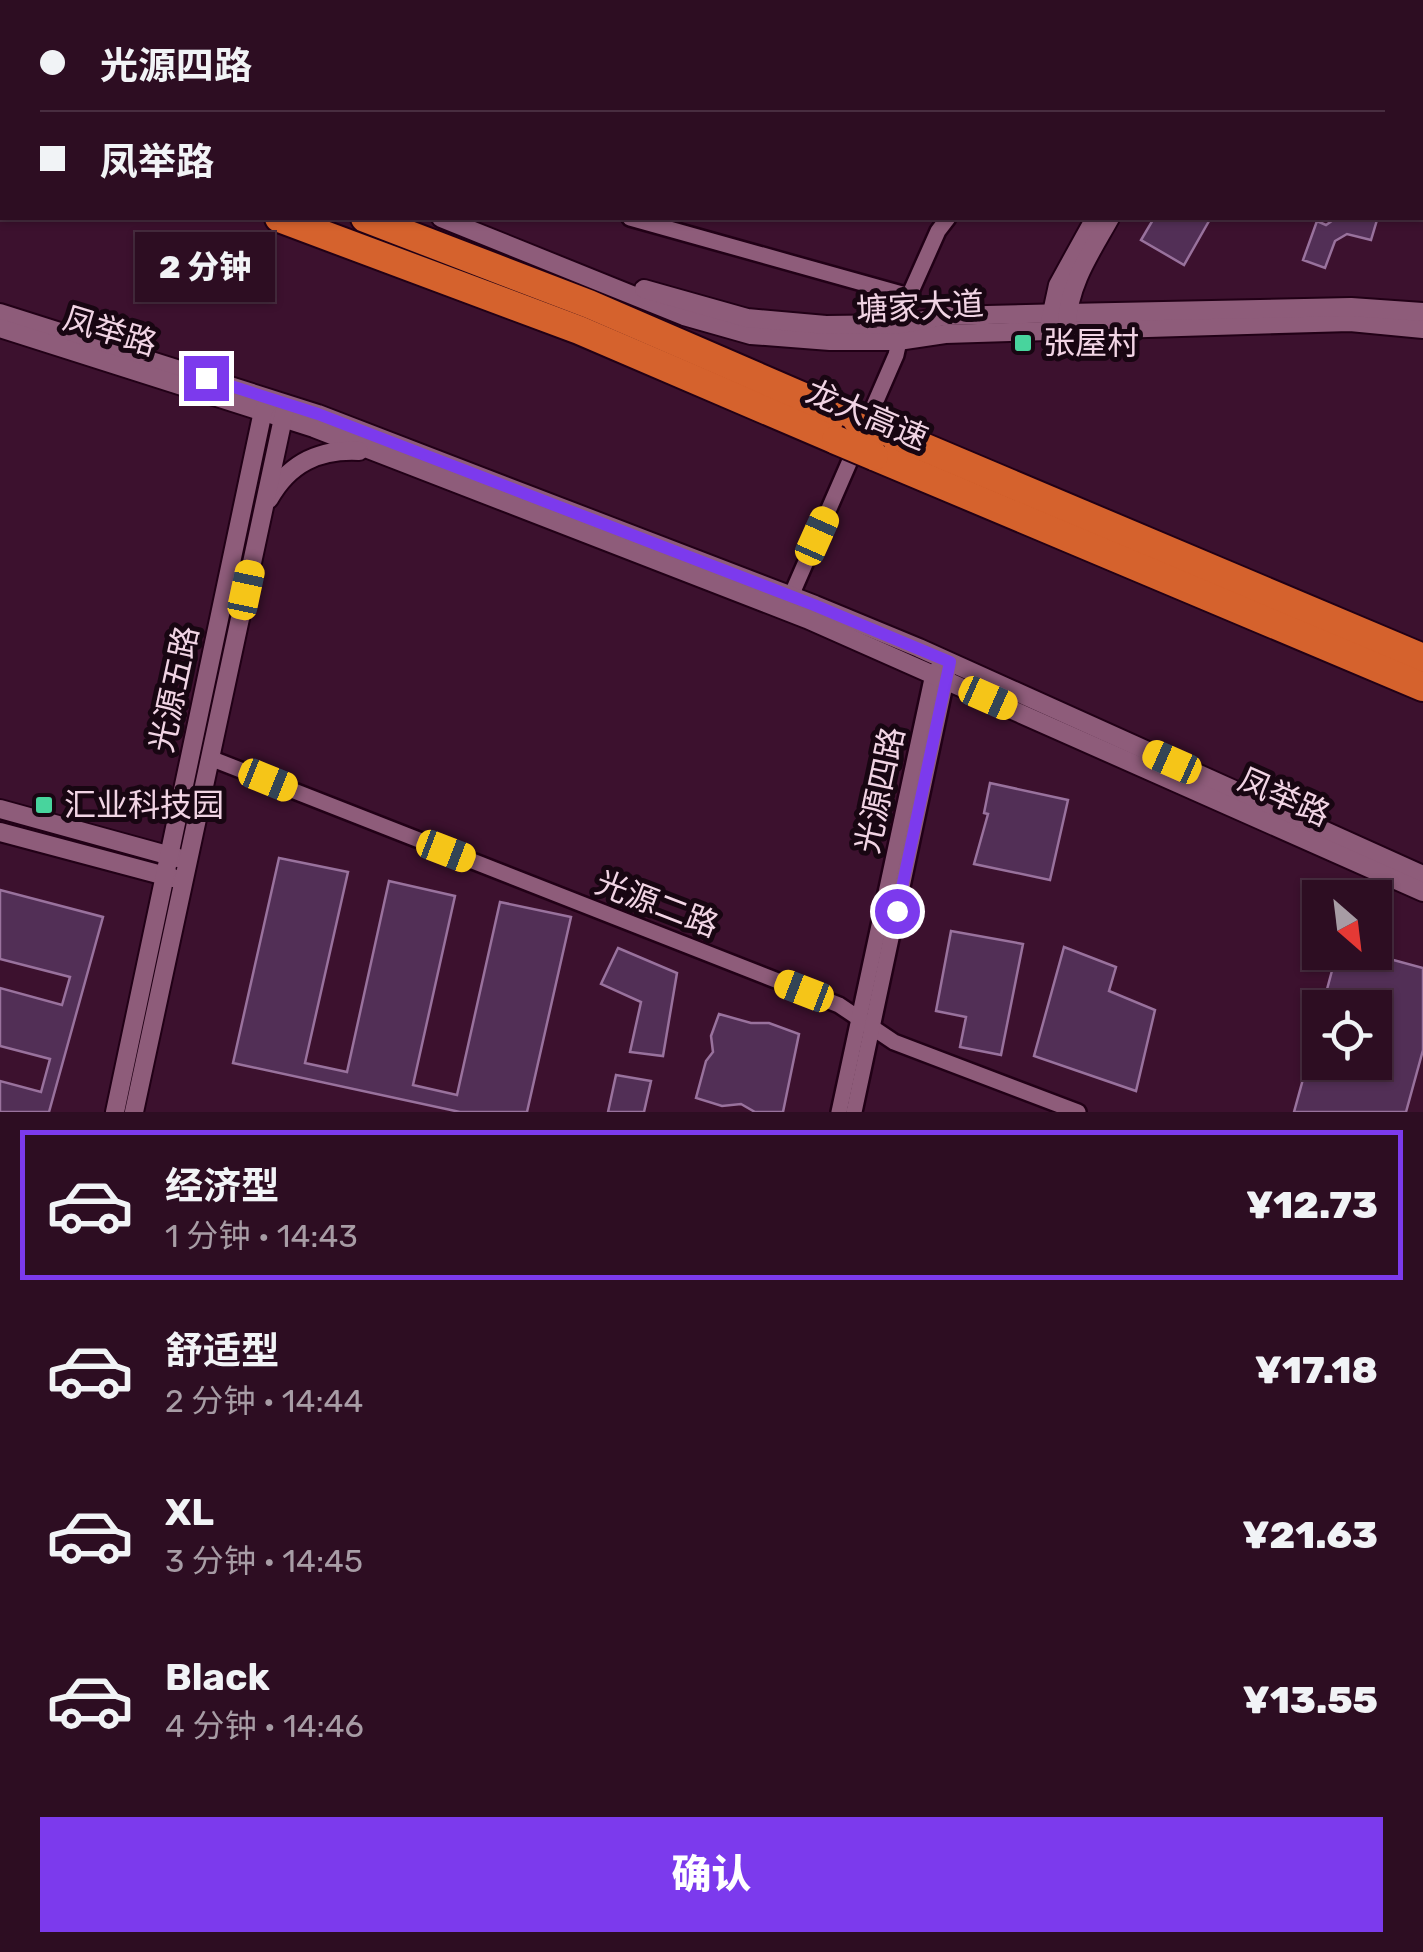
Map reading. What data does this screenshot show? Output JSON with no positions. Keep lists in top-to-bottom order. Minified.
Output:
{"streets":{"highway":["龙大高速"],"street":["塘家大道","凤举路","光源五路","光源四路","光源二路"]},"crossings":[["凤举路","光源五路"],["凤举路","光源四路"],["光源五路","光源二路"],["光源四路","光源二路"]],"places":{"transit":["张屋村","汇业科技园"]},"north":"bottom right","page":{"banner":["光源四路","凤举路"],"bubble":"2 分钟","list":[{"name":"经济型","note":"1 分钟 · 14:43","value":"¥12.73"},{"name":"舒适型","note":"2 分钟 · 14:44","value":"¥17.18"},{"name":"XL","note":"3 分钟 · 14:45","value":"¥21.63"},{"name":"Black","note":"4 分钟 · 14:46","value":"¥13.55"}],"buttons":"确认"}}
